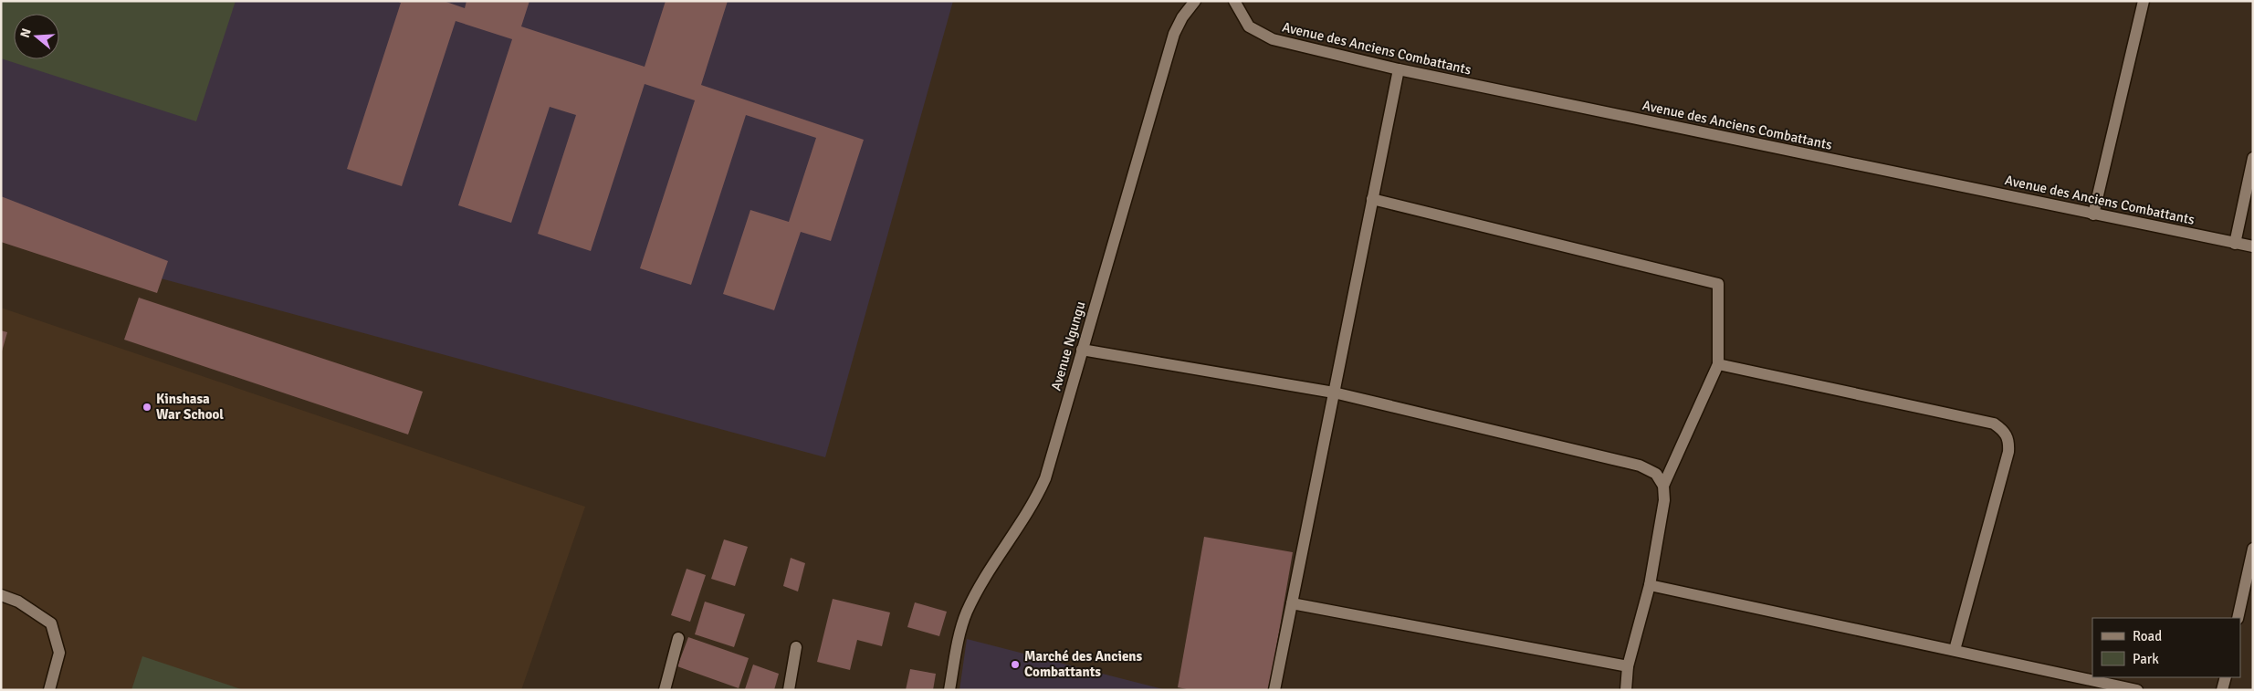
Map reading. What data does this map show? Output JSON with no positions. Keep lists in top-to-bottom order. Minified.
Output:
{"streets":{"street":["Avenue des Anciens Combattants","Avenue Ngungu"]},"places":["Kinshasa War School","Marché des Anciens Combattants"],"legend":["Road","Park"],"north":"left"}
